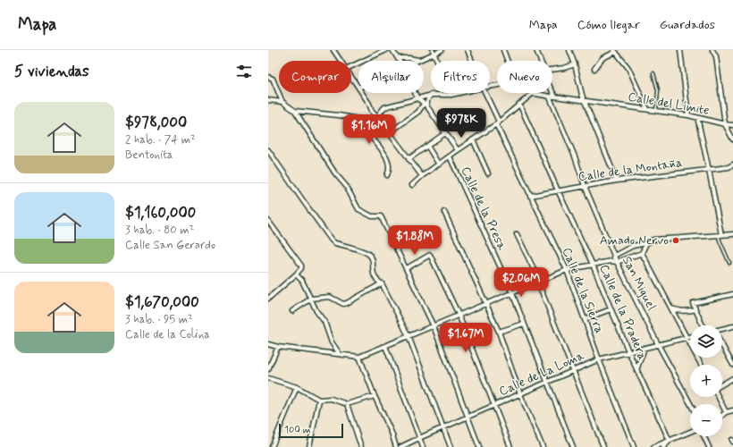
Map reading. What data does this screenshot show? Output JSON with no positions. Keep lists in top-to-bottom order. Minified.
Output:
{"streets":{"street":["Calle del Límite","Calle de la Montaña","Calle de la Presa","San Miguel","Calle de la Sierra","Calle de la Pradera","Calle de La Loma"]},"crossings":[["Calle del Límite","San Miguel"],["Calle del Límite","Calle de la Pradera"],["Calle de la Montaña","San Miguel"],["Calle de la Montaña","Calle de la Sierra"],["Calle de la Montaña","Calle de la Pradera"],["Calle de la Presa","Calle de La Loma"],["San Miguel","Calle de La Loma"],["Calle de la Sierra","Calle de La Loma"],["Calle de la Pradera","Calle de La Loma"]],"places":["Amado Nervo"],"scale_bar":"100 m","page":{"header":"Mapa","nav":["Mapa","Cómo llegar","Guardados"],"heading":"5 viviendas","chip":["Comprar","Alquilar","Filtros","Nuevo"],"list":[{"name":"$978,000","note":"2 hab. · 74 m² · Bentonita"},{"name":"$1,160,000","note":"3 hab. · 80 m² · Calle San Gerardo"},{"name":"$1,670,000","note":"3 hab. · 95 m² · Calle de la Colina"}],"price":["$978K","$1.16M","$1.88M","$2.06M","$1.67M"],"map_buttons":["+","−"],"scale":"100 m"}}
